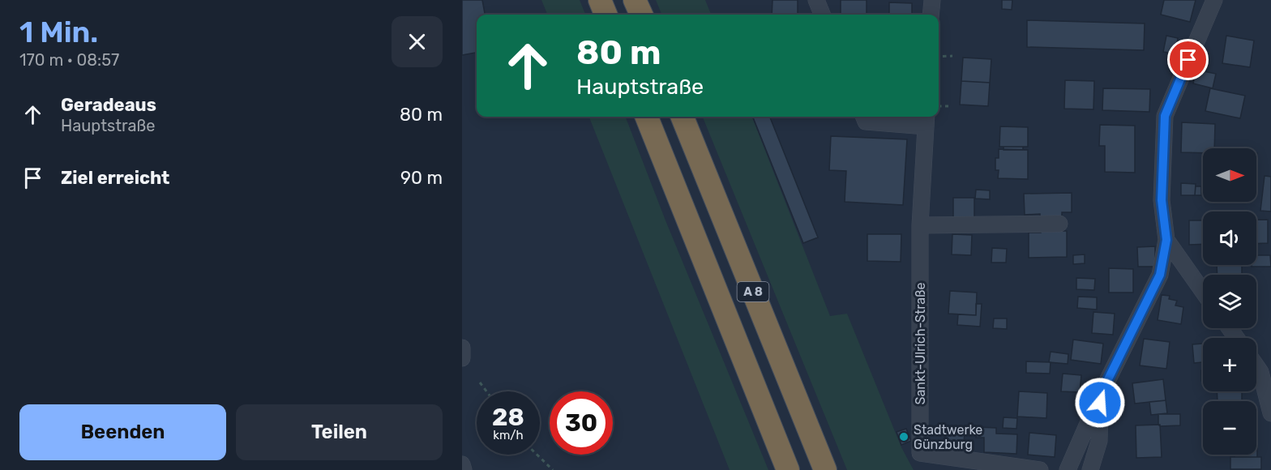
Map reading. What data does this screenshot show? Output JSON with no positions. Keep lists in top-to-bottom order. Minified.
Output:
{"streets":{"highway":["A 8"],"street":["Sankt-Ulrich-Straße"]},"places":["Stadtwerke Günzburg"],"north":"right","page":{"heading":["1 Min.","170 m · 08:57"],"turn":["80 m","Hauptstraße"],"list":[{"name":"Geradeaus","note":"Hauptstraße","value":"80 m"},{"name":"Ziel erreicht","value":"90 m"}],"map_buttons":["+","−"],"speed":"28 km/h","limit":"30","buttons":["Beenden","Teilen"]}}
